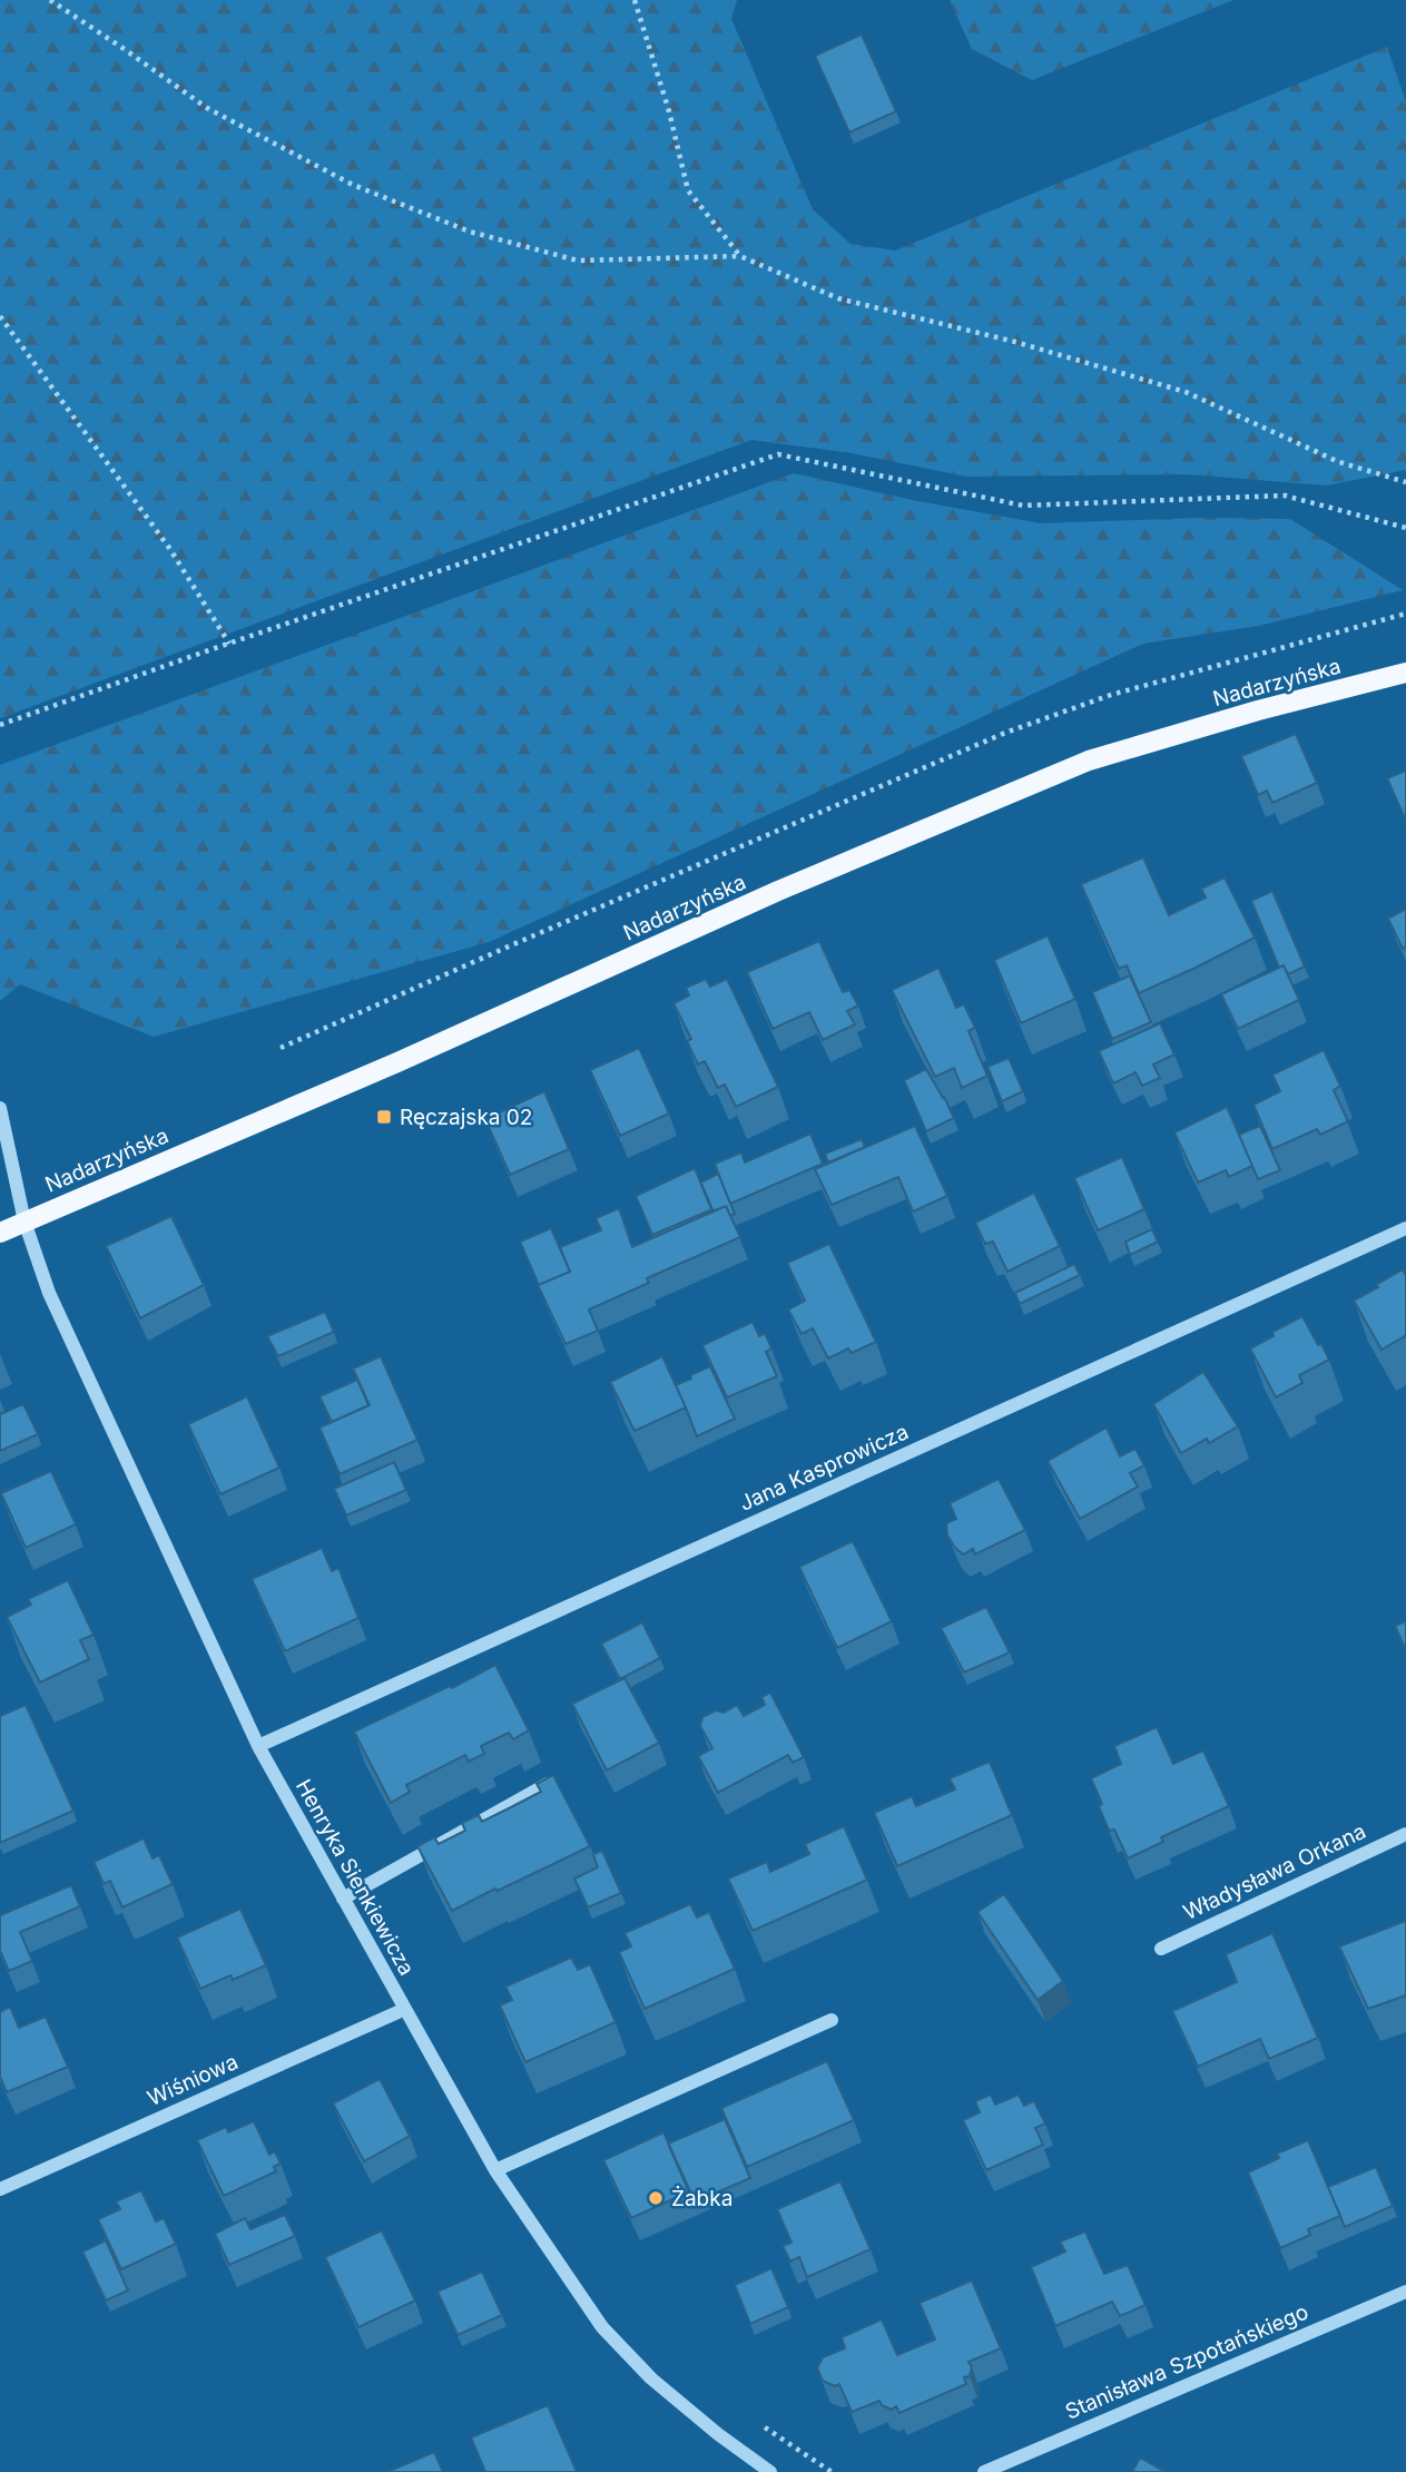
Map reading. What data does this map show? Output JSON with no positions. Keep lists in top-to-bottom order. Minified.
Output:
{"streets":{"main road":["Nadarzyńska"],"street":["Jana Kasprowicza","Władysława Orkana","Henryka Sienkiewicza","Wiśniowa","Stanisława Szpotańskiego"]},"crossings":[["Nadarzyńska","Henryka Sienkiewicza"],["Jana Kasprowicza","Henryka Sienkiewicza"],["Henryka Sienkiewicza","Wiśniowa"]],"places":{"transit":["Ręczajska 02"],"other":["Żabka"]}}
